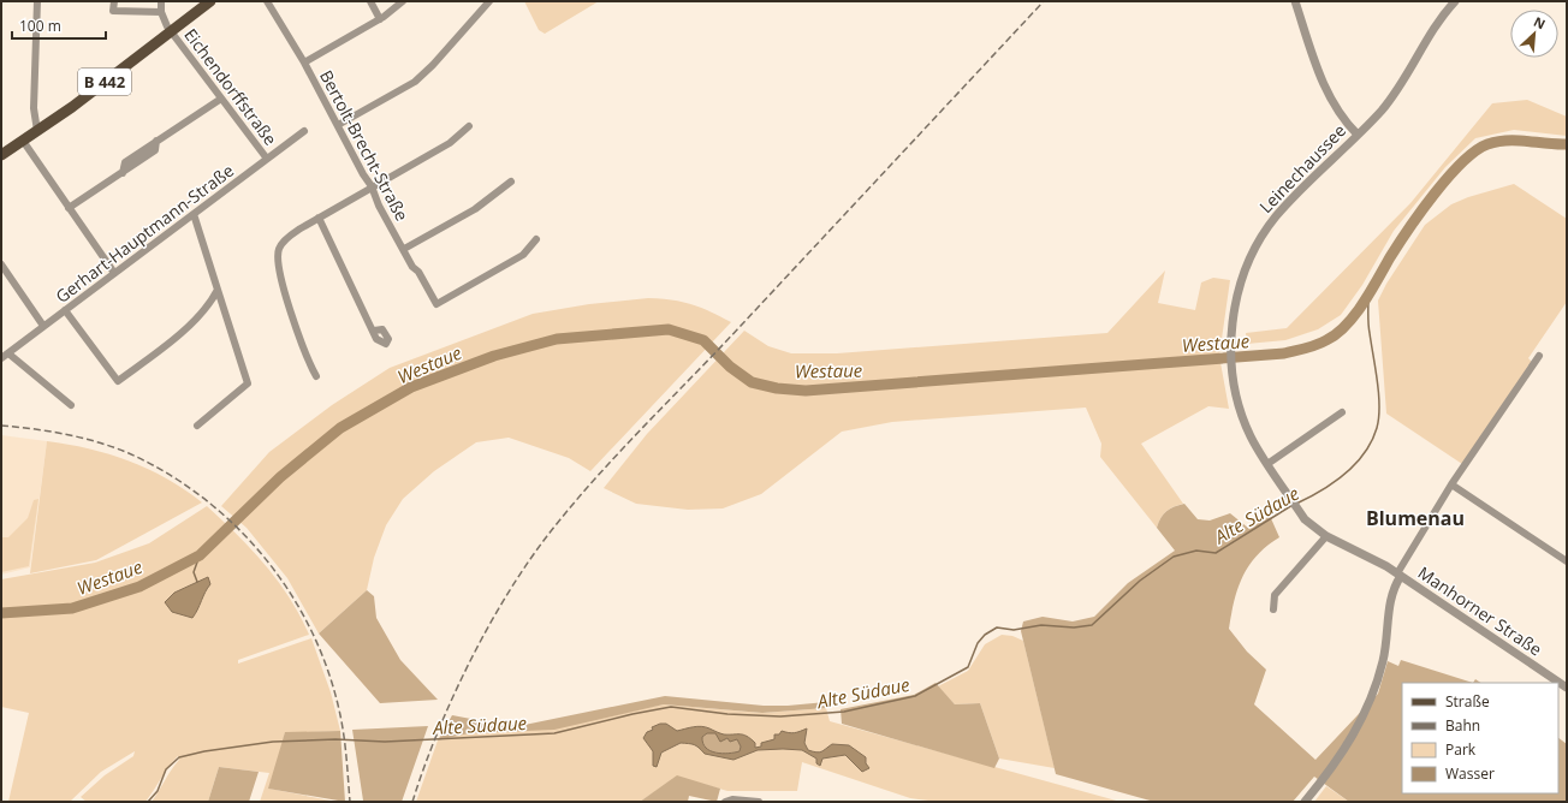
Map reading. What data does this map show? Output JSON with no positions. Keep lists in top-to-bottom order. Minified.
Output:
{"streets":{"main road":["B 442"],"street":["Eichendorffstraße","Bertolt-Brecht-Straße","Leinechaussee","Gerhart-Hauptmann-Straße","Manhorner Straße"]},"crossings":[["B 442","Eichendorffstraße"],["Eichendorffstraße","Gerhart-Hauptmann-Straße"],["Leinechaussee","Manhorner Straße"]],"districts":["Blumenau"],"water":["Westaue","Alte Südaue"],"legend":["Straße","Bahn","Park","Wasser"],"scale_bar":"100 m","north":"top right"}
